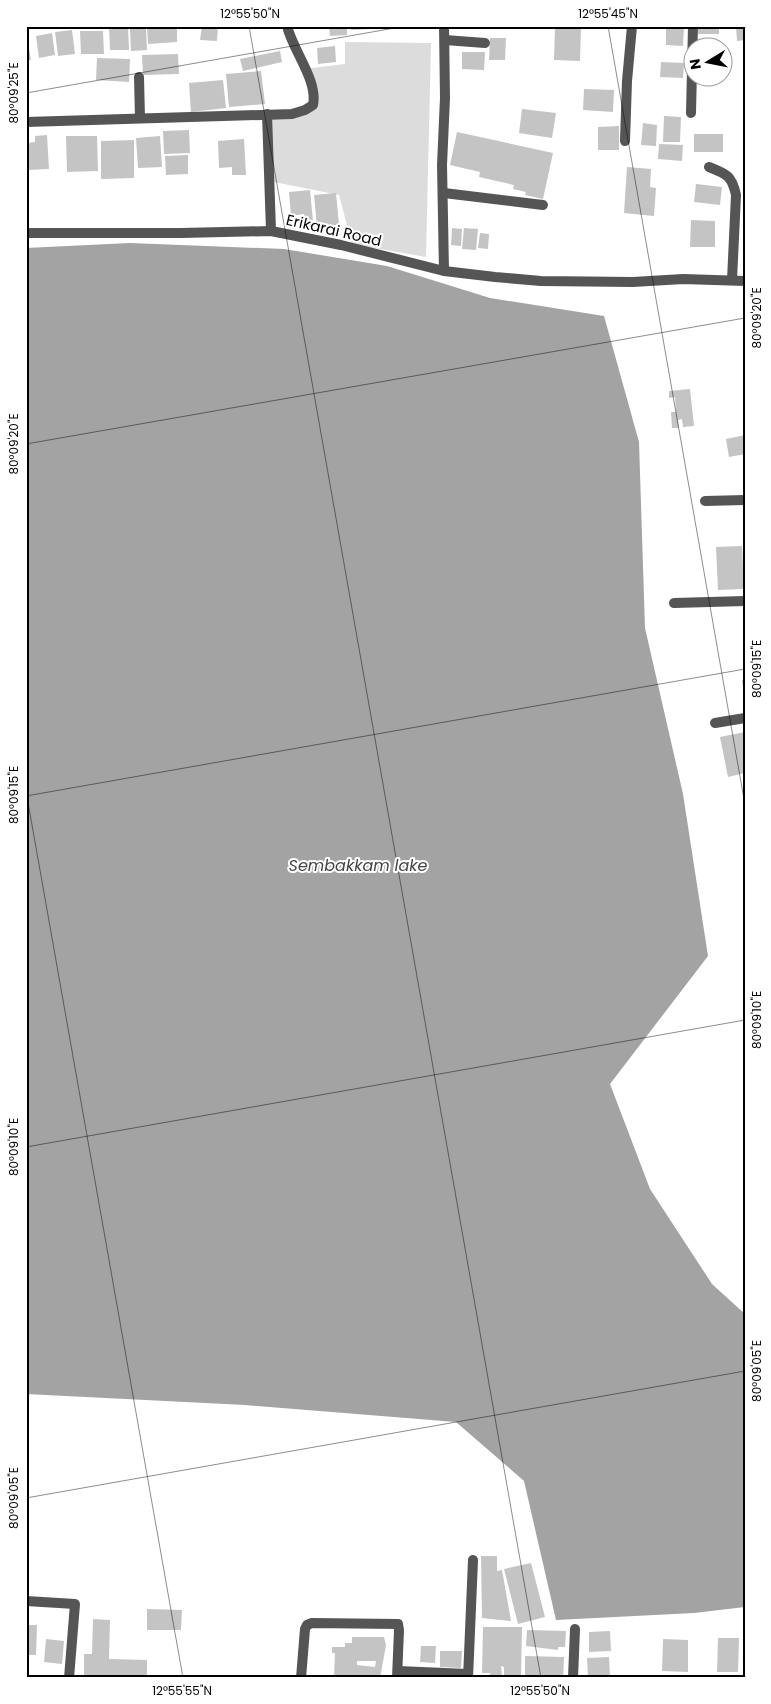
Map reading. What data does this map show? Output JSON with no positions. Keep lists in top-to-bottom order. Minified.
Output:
{"streets":{"street":["Erikarai Road"]},"water":["Sembakkam lake"],"north":"left","coordinates":["12°55'50\"N","12°55'45\"N","80°09'25\"E","80°09'20\"E","80°09'15\"E","80°09'10\"E","80°09'05\"E","12°55'55\"N"]}
